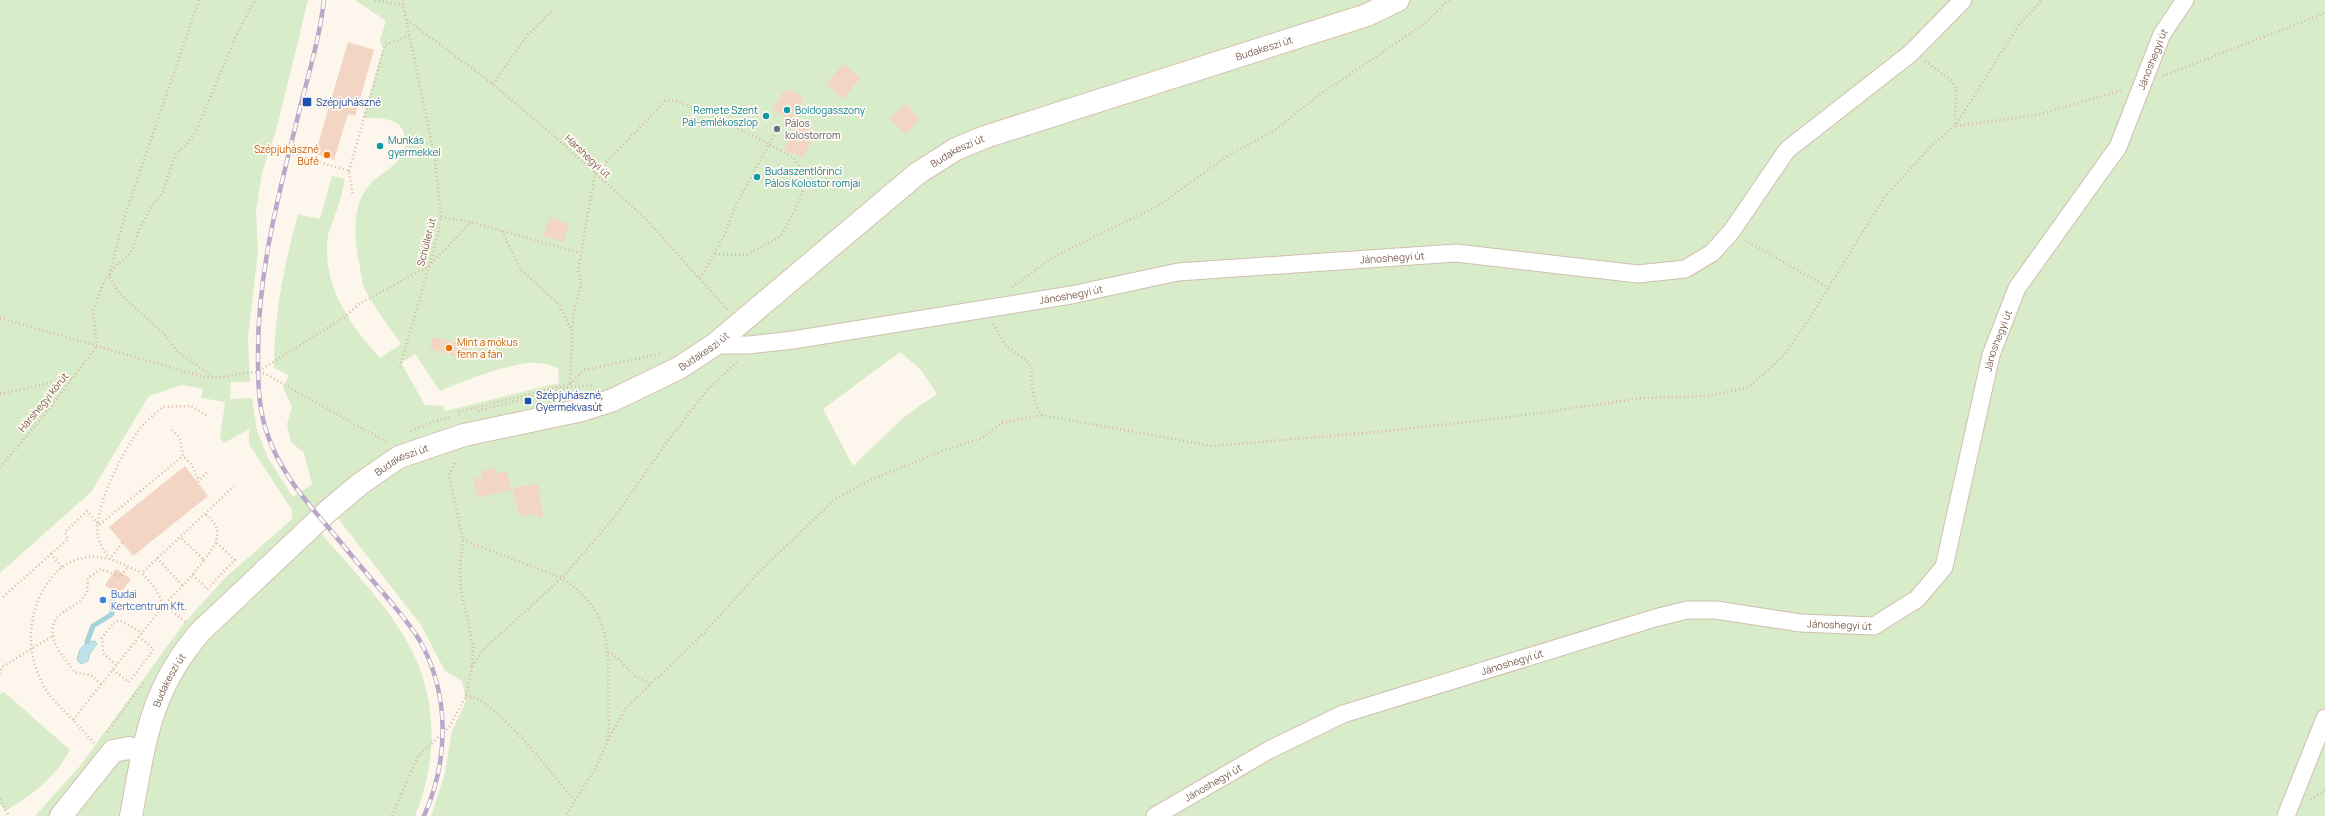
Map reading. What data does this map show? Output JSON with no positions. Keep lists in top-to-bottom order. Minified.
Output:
{"streets":{"main road":["Budakeszi út"],"street":["Jánoshegyi út"],"path":["Hárshegyi út","Schüller út","Hárshegyi körút"]},"crossings":[["Budakeszi út","Jánoshegyi út"],["Budakeszi út","Hárshegyi út"],["Hárshegyi út","Schüller út"]],"places":{"transit":["Szépjuhászné","Szépjuhászné, Gyermekvasút"],"other":["Boldogasszony","Remete Szent Pál-emlékoszlop","Pálos kolostorrom","Munkás gyermekkel","Szépjuhászné Büfé","Budaszentlőrinci Pálos Kolostor romjai","Mint a mókus fenn a fán","Budai Kertcentrum Kft."]}}
